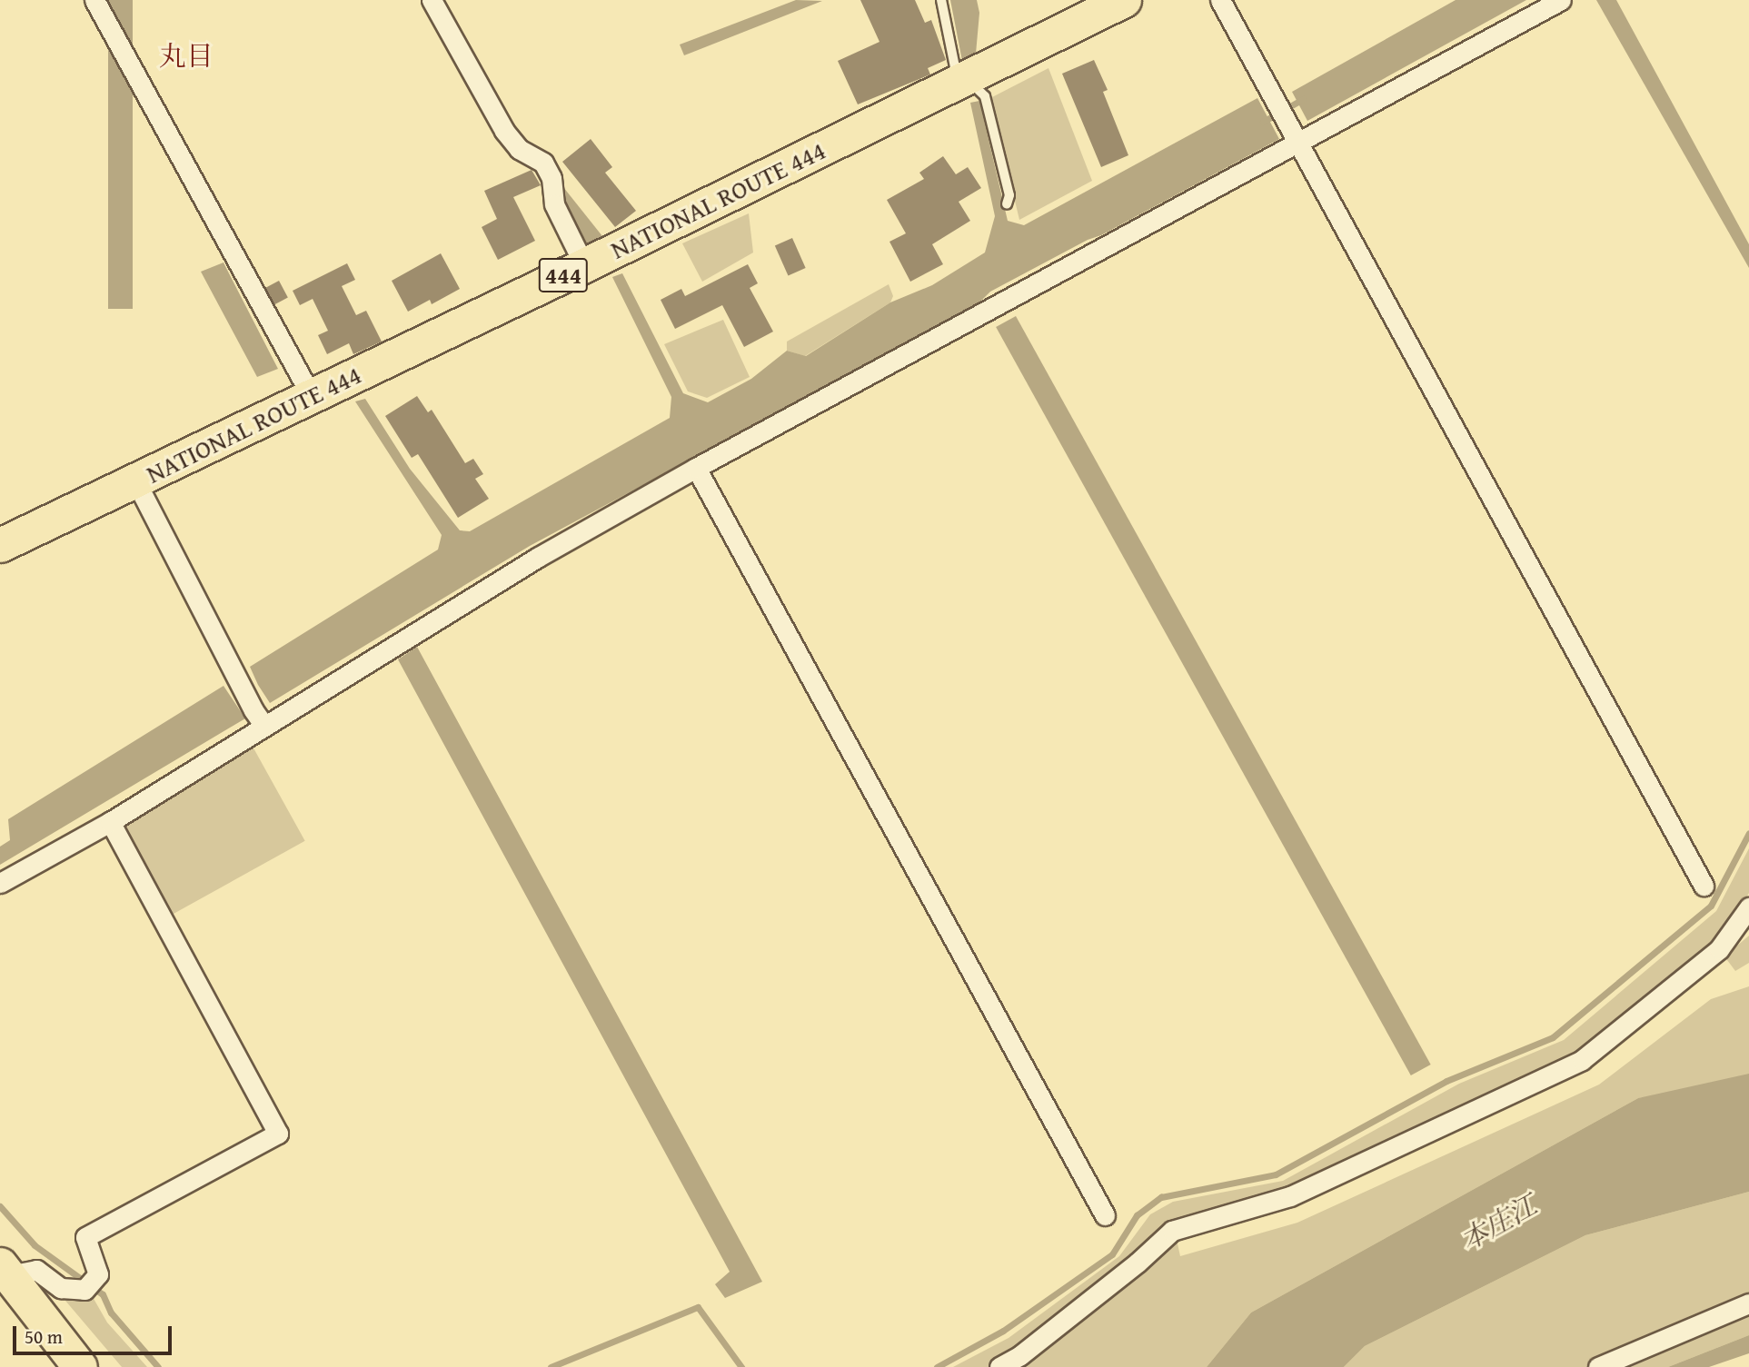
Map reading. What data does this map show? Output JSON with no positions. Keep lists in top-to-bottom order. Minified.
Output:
{"streets":{"highway":["NATIONAL ROUTE 444","444"]},"districts":["丸目"],"water":["本庄江"],"scale_bar":"50 m"}
